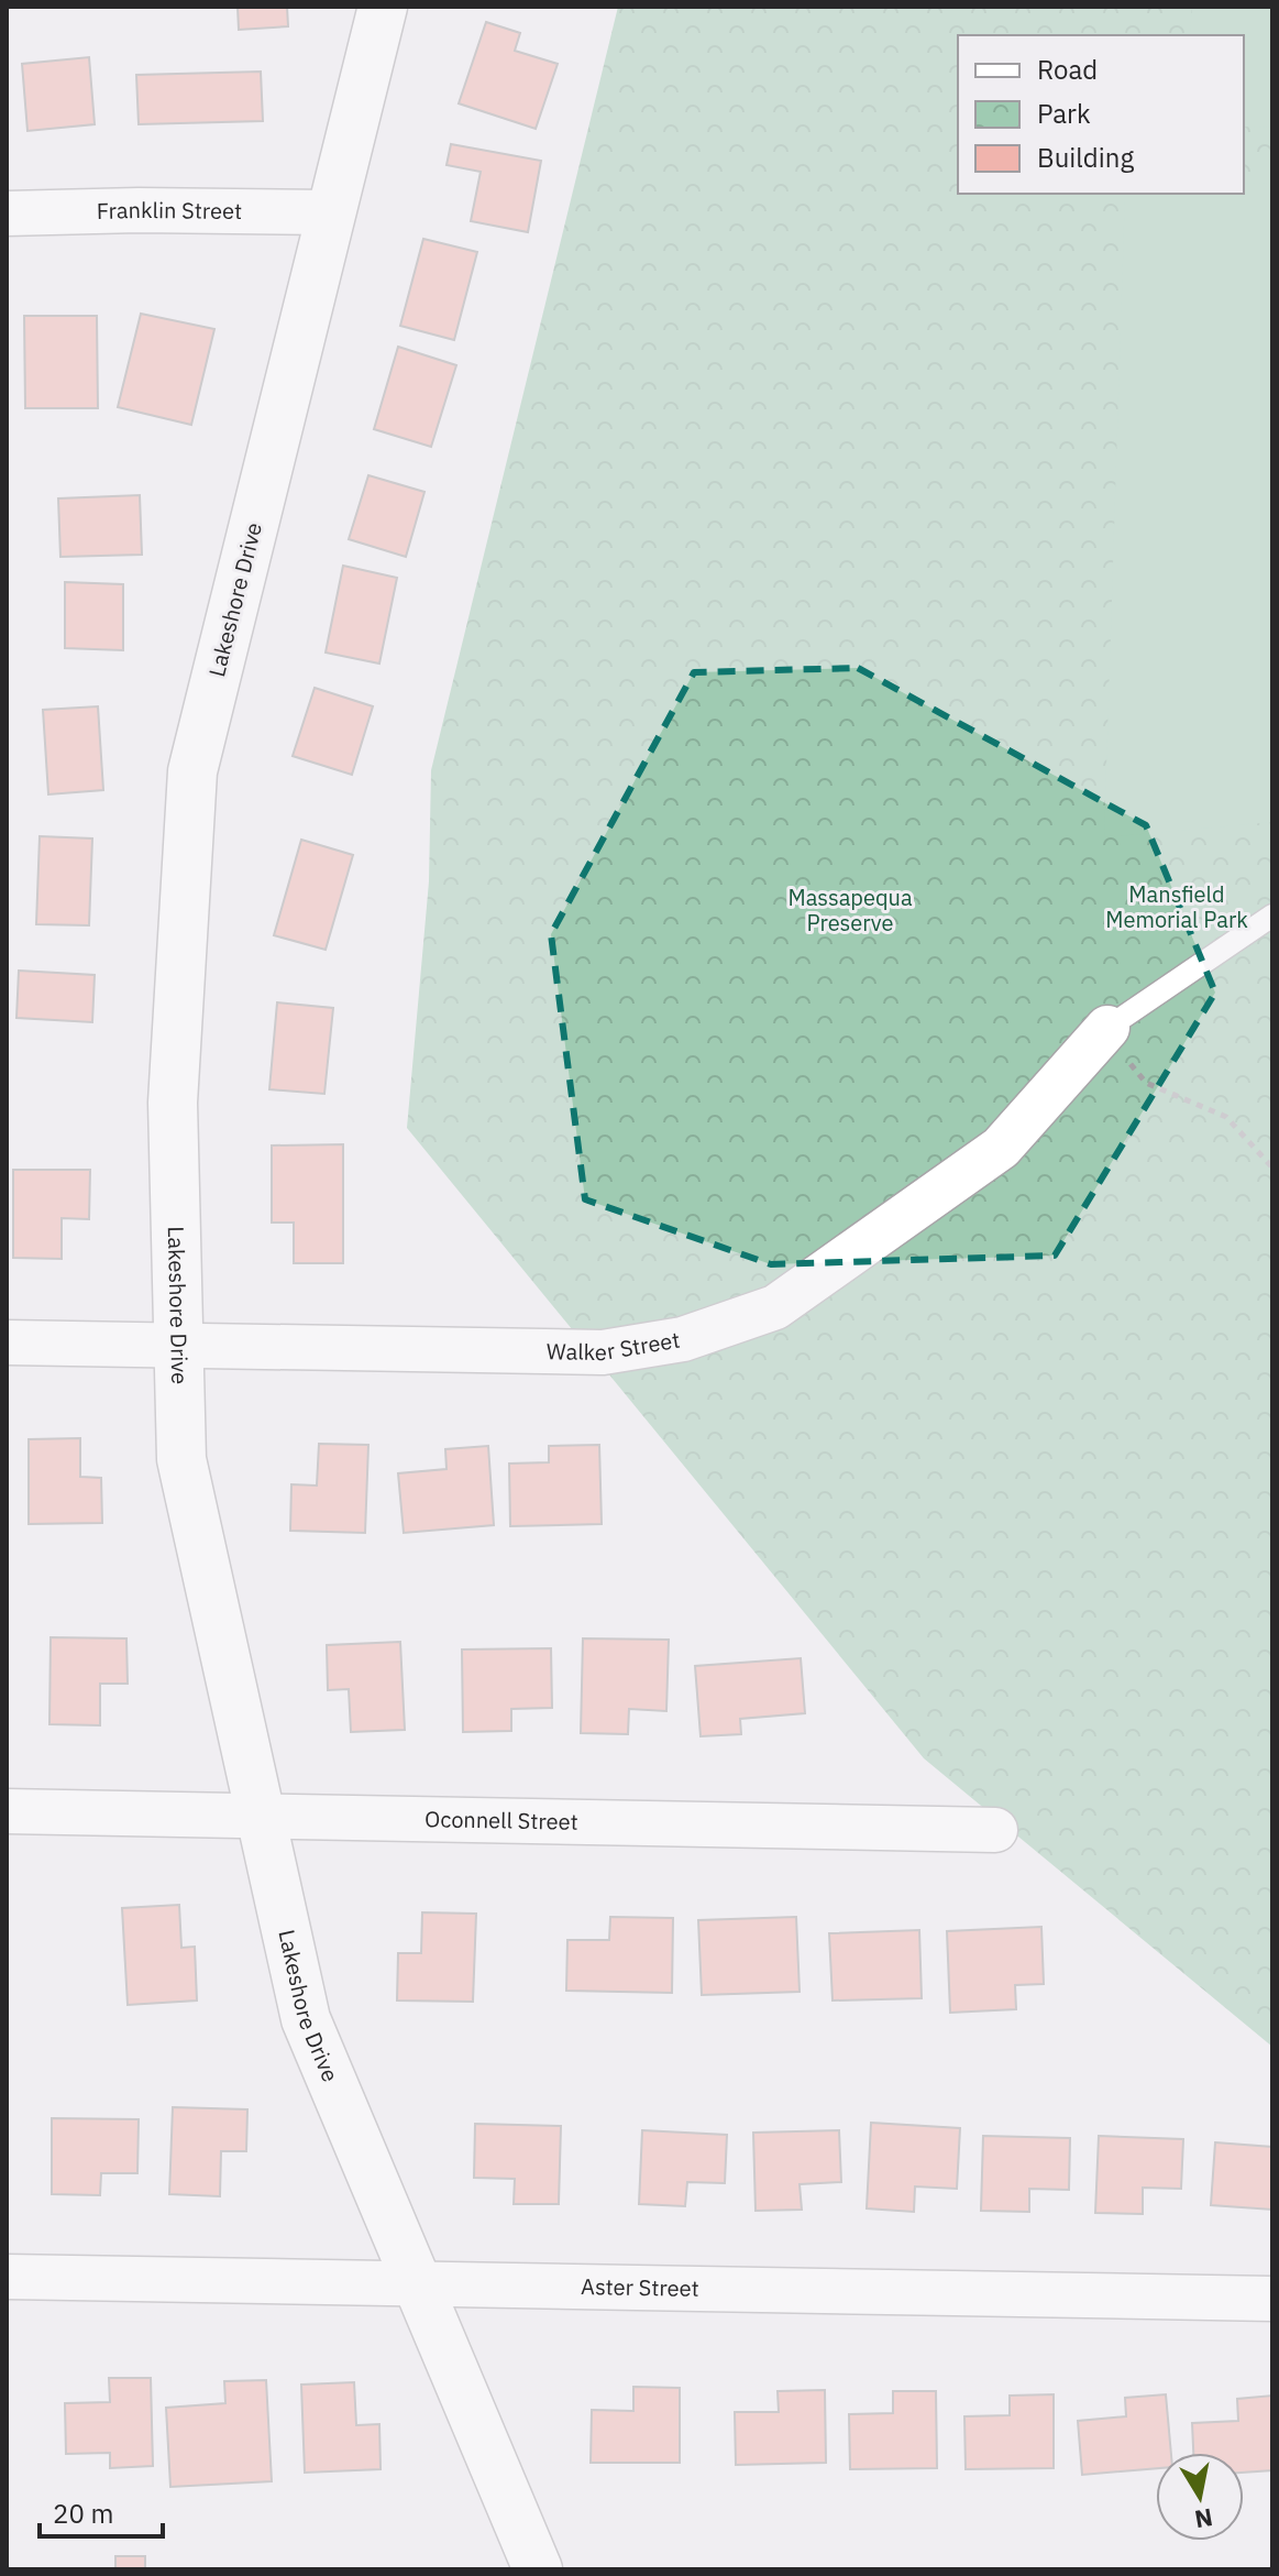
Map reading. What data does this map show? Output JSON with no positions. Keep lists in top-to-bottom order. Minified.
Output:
{"streets":{"street":["Franklin Street","Lakeshore Drive","Walker Street","Oconnell Street","Aster Street"]},"crossings":[["Franklin Street","Lakeshore Drive"],["Lakeshore Drive","Walker Street"],["Lakeshore Drive","Oconnell Street"],["Lakeshore Drive","Aster Street"]],"parks":["Mansfield Memorial Park","Massapequa Preserve"],"legend":["Road","Park","Building"],"scale_bar":"20 m","north":"bottom"}
